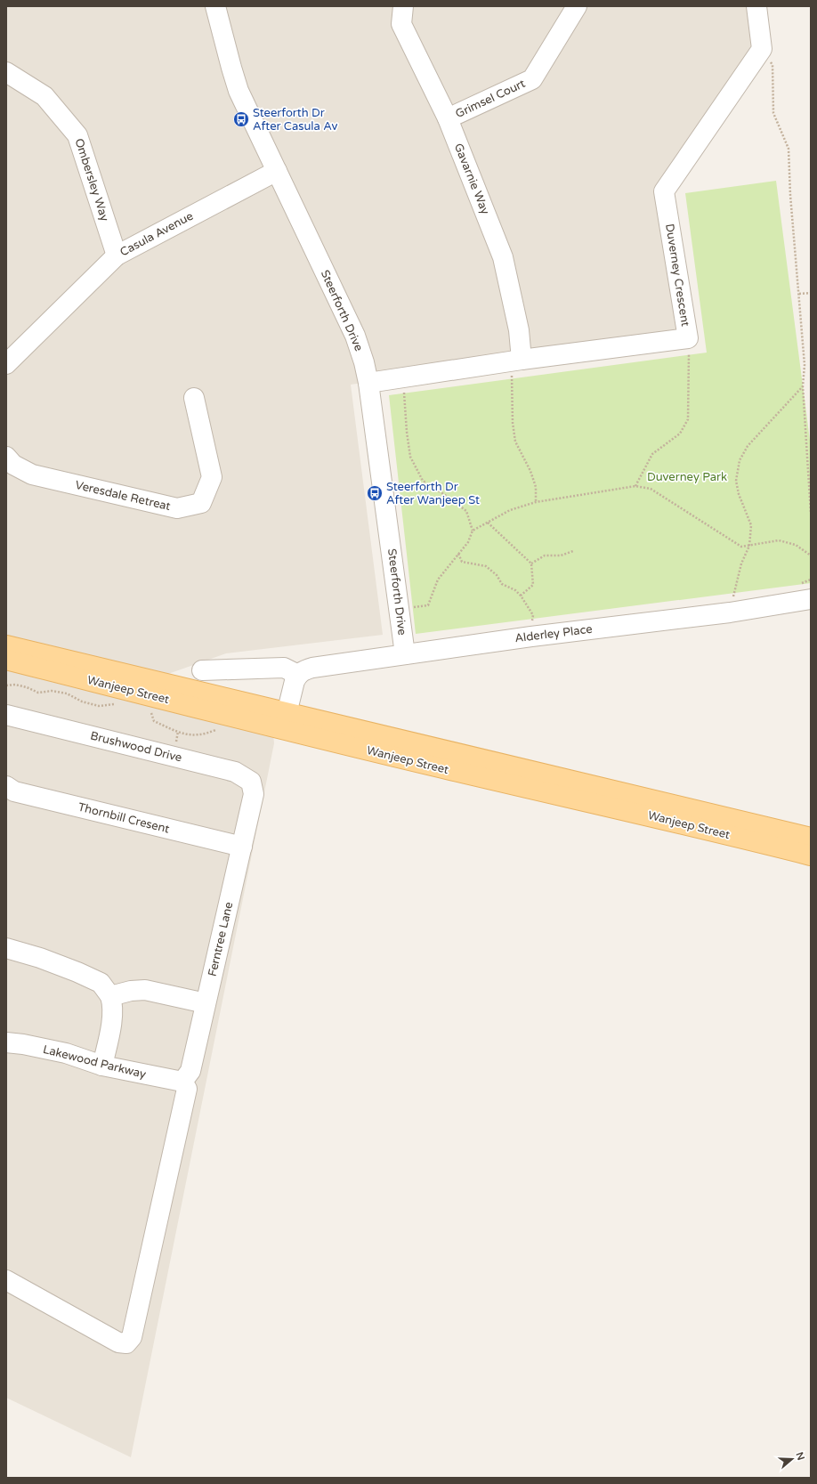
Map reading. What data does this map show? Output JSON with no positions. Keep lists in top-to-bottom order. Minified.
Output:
{"streets":{"main road":["Wanjeep Street"],"street":["Grimsel Court","Gavarnie Way","Ombersley Way","Casula Avenue","Duverney Crescent","Steerforth Drive","Veresdale Retreat","Alderley Place","Brushwood Drive","Thornbill Cresent","Ferntree Lane","Lakewood Parkway"]},"crossings":[["Grimsel Court","Gavarnie Way"],["Gavarnie Way","Duverney Crescent"],["Ombersley Way","Casula Avenue"],["Casula Avenue","Steerforth Drive"],["Duverney Crescent","Steerforth Drive"],["Steerforth Drive","Alderley Place"],["Brushwood Drive","Ferntree Lane"],["Thornbill Cresent","Ferntree Lane"],["Ferntree Lane","Lakewood Parkway"]],"parks":["Duverney Park"],"places":{"bus stop":["Steerforth Dr After Casula Av","Steerforth Dr After Wanjeep St"]},"north":"right"}
